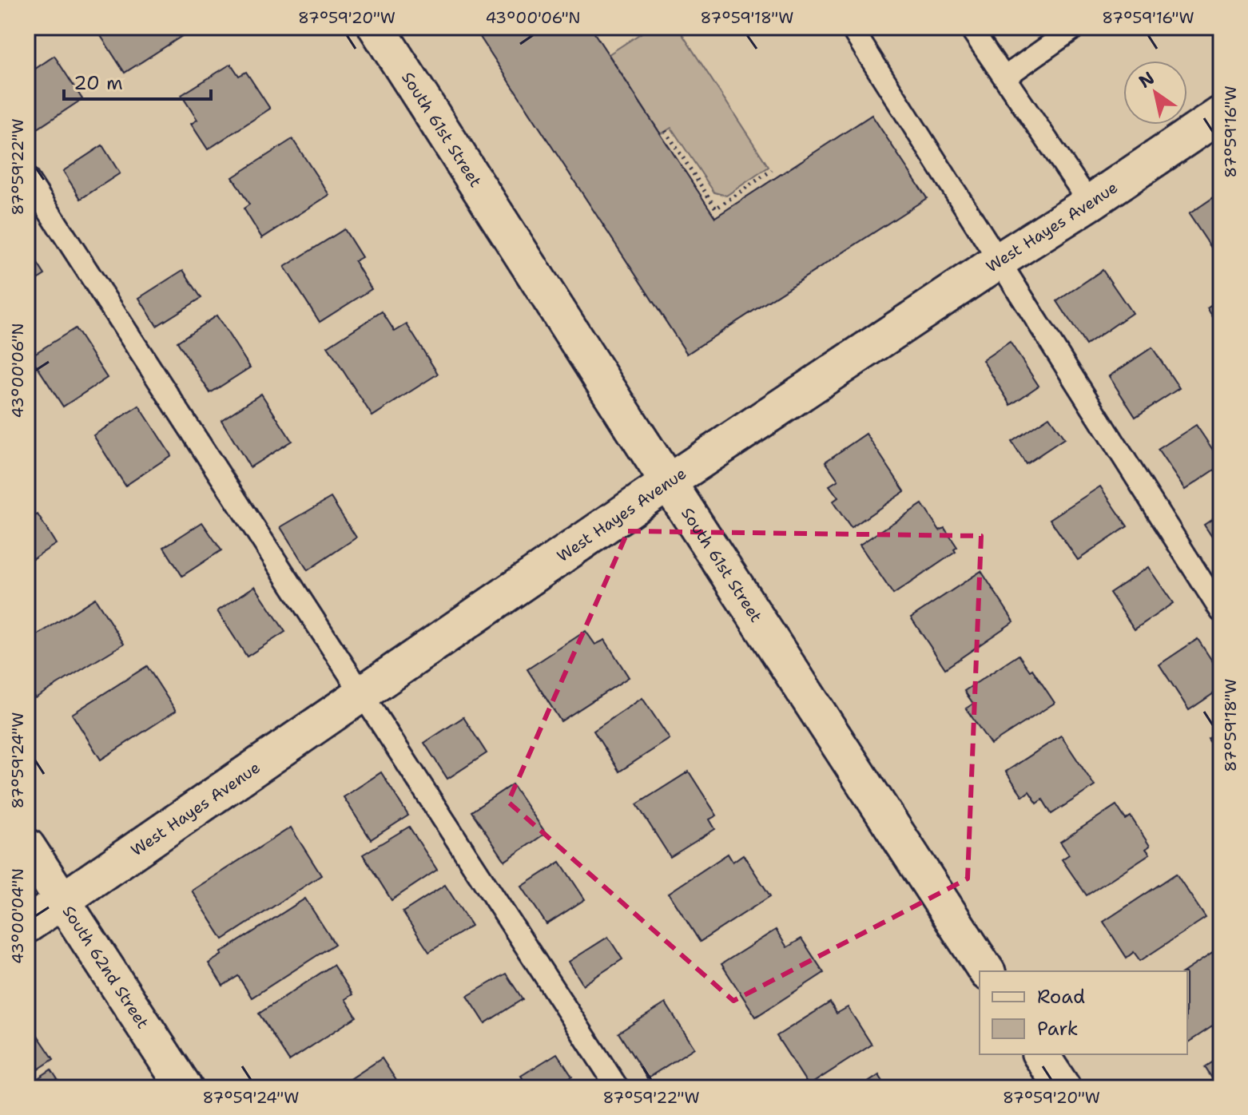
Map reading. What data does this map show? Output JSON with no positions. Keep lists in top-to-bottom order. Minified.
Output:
{"streets":{"street":["South 61st Street","West Hayes Avenue","South 62nd Street"]},"crossings":[["South 61st Street","West Hayes Avenue"],["West Hayes Avenue","South 62nd Street"]],"legend":["Road","Park"],"scale_bar":"20 m","north":"top left","coordinates":["87°59'20\"W","43°00'06\"N","87°59'18\"W","87°59'16\"W","87°59'22\"W","87°59'24\"W","43°00'04\"N"]}
